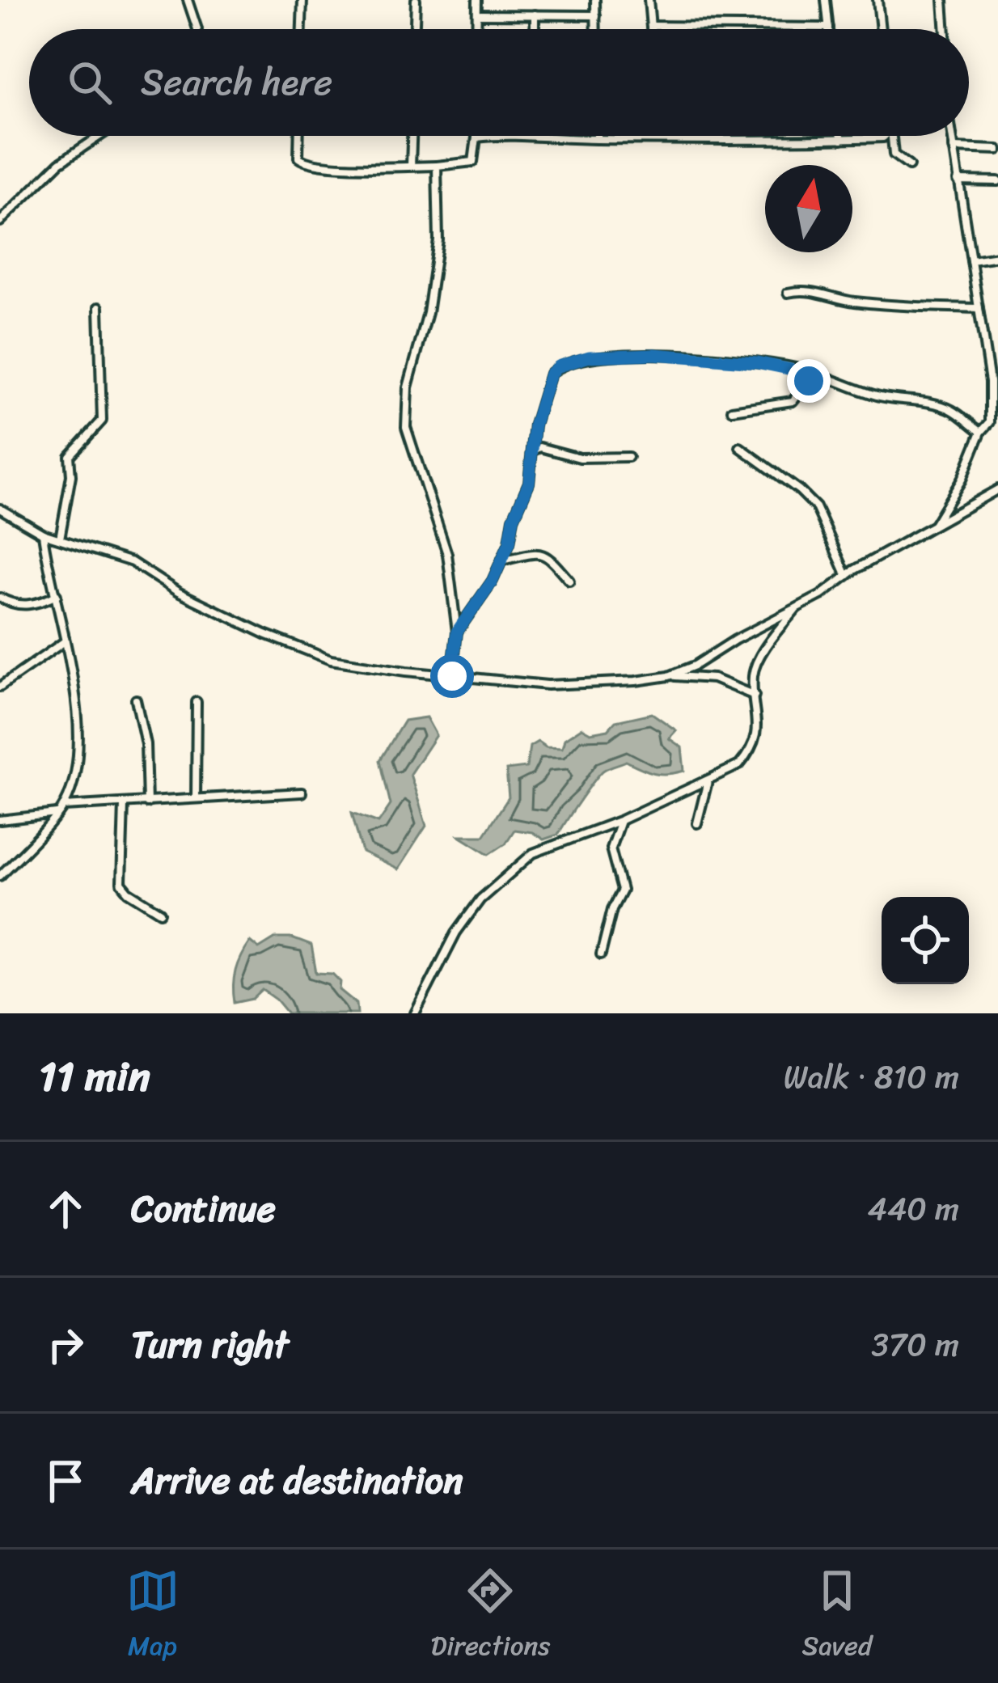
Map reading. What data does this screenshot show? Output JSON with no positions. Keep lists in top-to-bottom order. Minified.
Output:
{"north":"top","page":{"search":"Search here","heading":["11 min","Walk · 810 m"],"list":[["Continue","440 m"],["Turn right","370 m"],"Arrive at destination"],"nav":["Map","Directions","Saved"]}}
